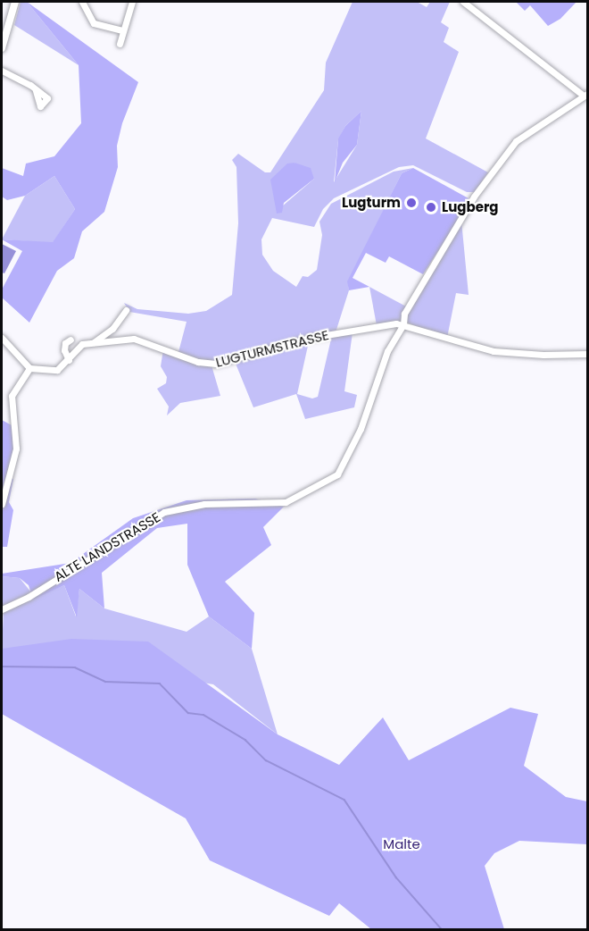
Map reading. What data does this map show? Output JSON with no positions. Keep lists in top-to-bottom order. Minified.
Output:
{"streets":{"street":["LUGTURMSTRASSE","ALTE LANDSTRASSE"]},"crossings":[["LUGTURMSTRASSE","ALTE LANDSTRASSE"]],"parks":["Malte"],"places":["Lugturm","Lugberg"]}
